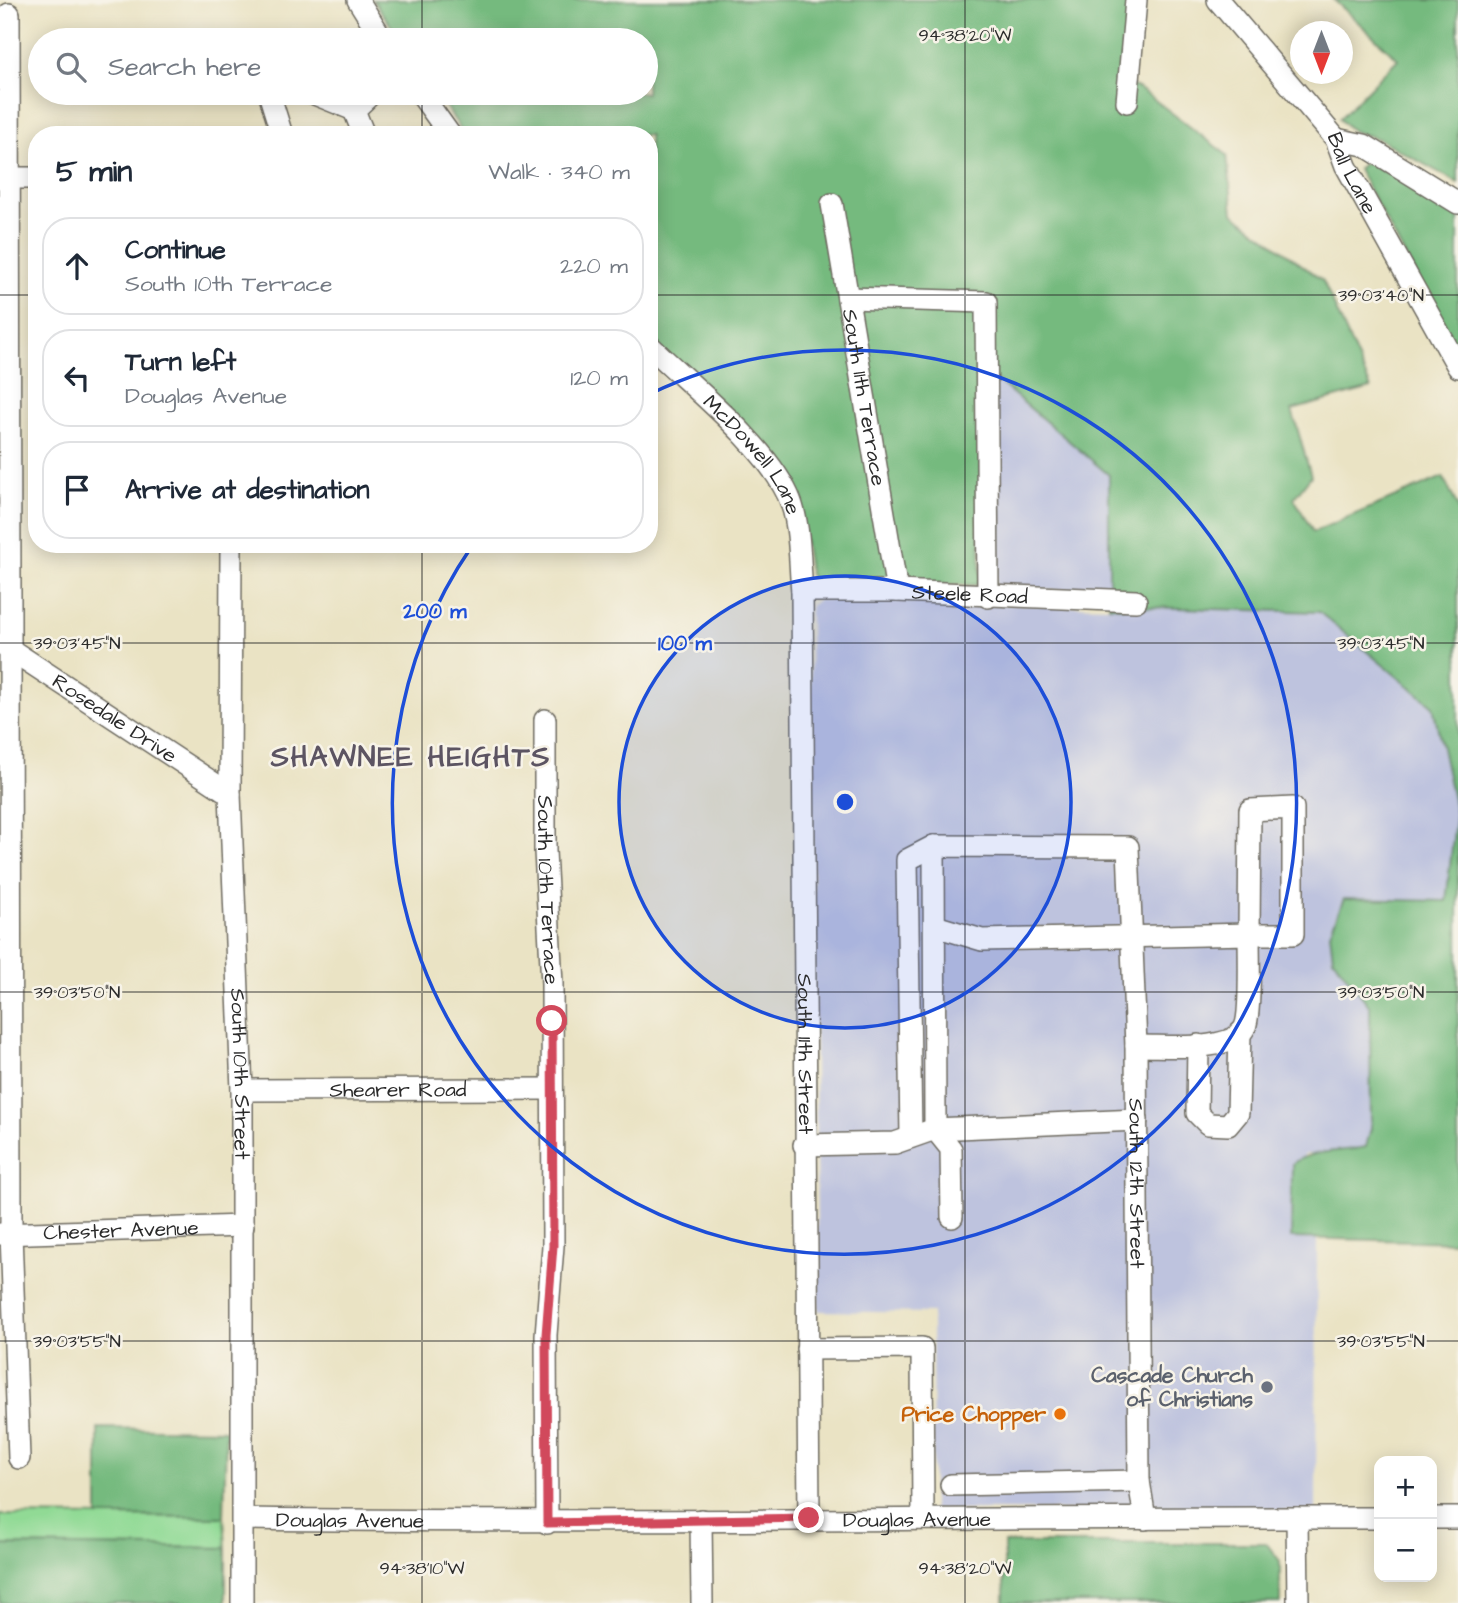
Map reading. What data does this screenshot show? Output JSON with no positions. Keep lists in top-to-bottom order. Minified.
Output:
{"streets":{"street":["Ball Lane","South 11th Terrace","McDowell Lane","Steele Road","Rosedale Drive","South 10th Terrace","South 11th Street","South 10th Street","Shearer Road","South 12th Street","Chester Avenue","Douglas Avenue"]},"crossings":[["South 11th Terrace","Steele Road"],["McDowell Lane","Steele Road"],["McDowell Lane","South 11th Street"],["Steele Road","South 11th Street"],["Rosedale Drive","South 10th Street"],["South 10th Terrace","Shearer Road"],["South 10th Terrace","Douglas Avenue"],["South 11th Street","Douglas Avenue"],["South 10th Street","Shearer Road"],["South 10th Street","Chester Avenue"],["South 10th Street","Douglas Avenue"],["South 12th Street","Douglas Avenue"]],"districts":["SHAWNEE HEIGHTS"],"places":["Cascade Church of Christians","Price Chopper"],"north":"bottom","page":{"search":"Search here","heading":["5 min","Walk · 340 m"],"list":[["Continue","South 10th Terrace","220 m"],["Turn left","Douglas Avenue","120 m"],"Arrive at destination"],"map_buttons":["+","−"]},"coordinates":["94°38'20\"W","39°03'40\"N","39°03'45\"N","39°03'50\"N","39°03'55\"N","94°38'10\"W"],"rings":["200 m","100 m"]}
